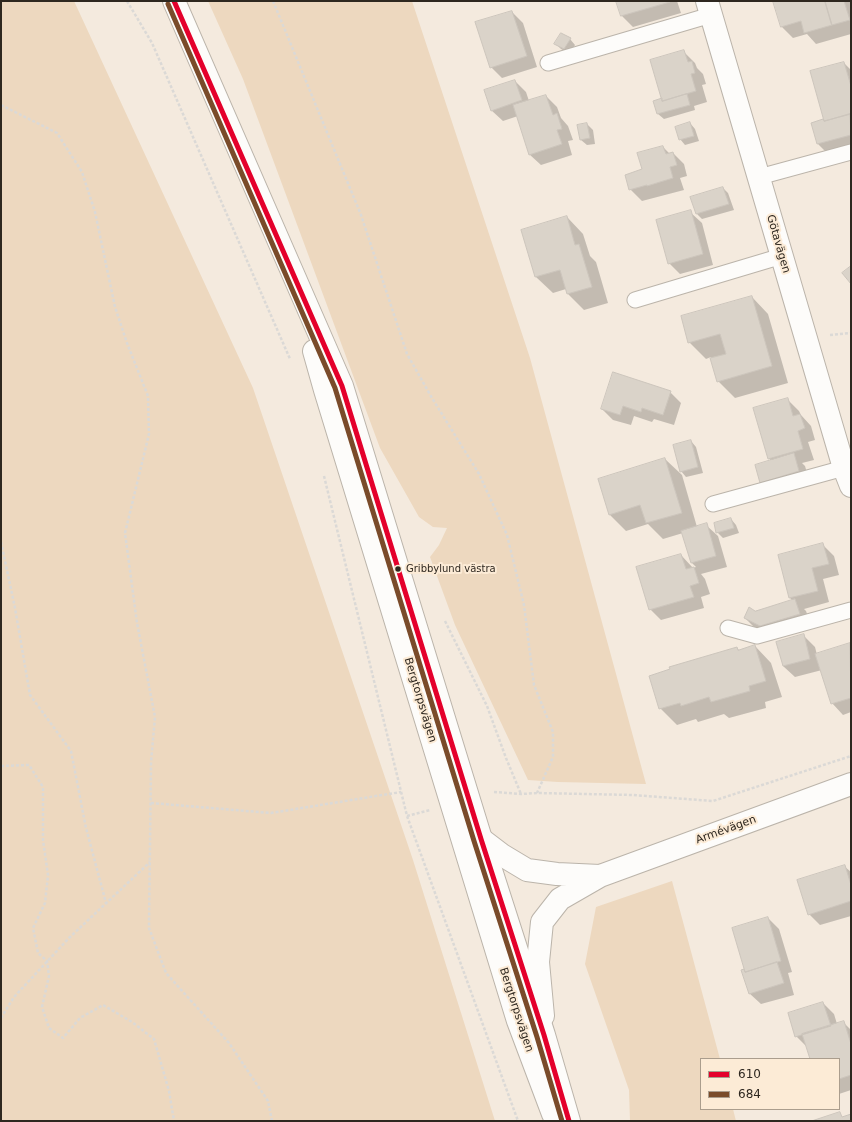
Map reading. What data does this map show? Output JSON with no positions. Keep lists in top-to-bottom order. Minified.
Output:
{"streets":{"main road":["Götavägen","Bergtorpsvägen","Armévägen"]},"crossings":[["Bergtorpsvägen","Armévägen"]],"places":["Gribbylund västra"],"lines":["transit line 610","transit line 684"],"legend":["610","684"]}
